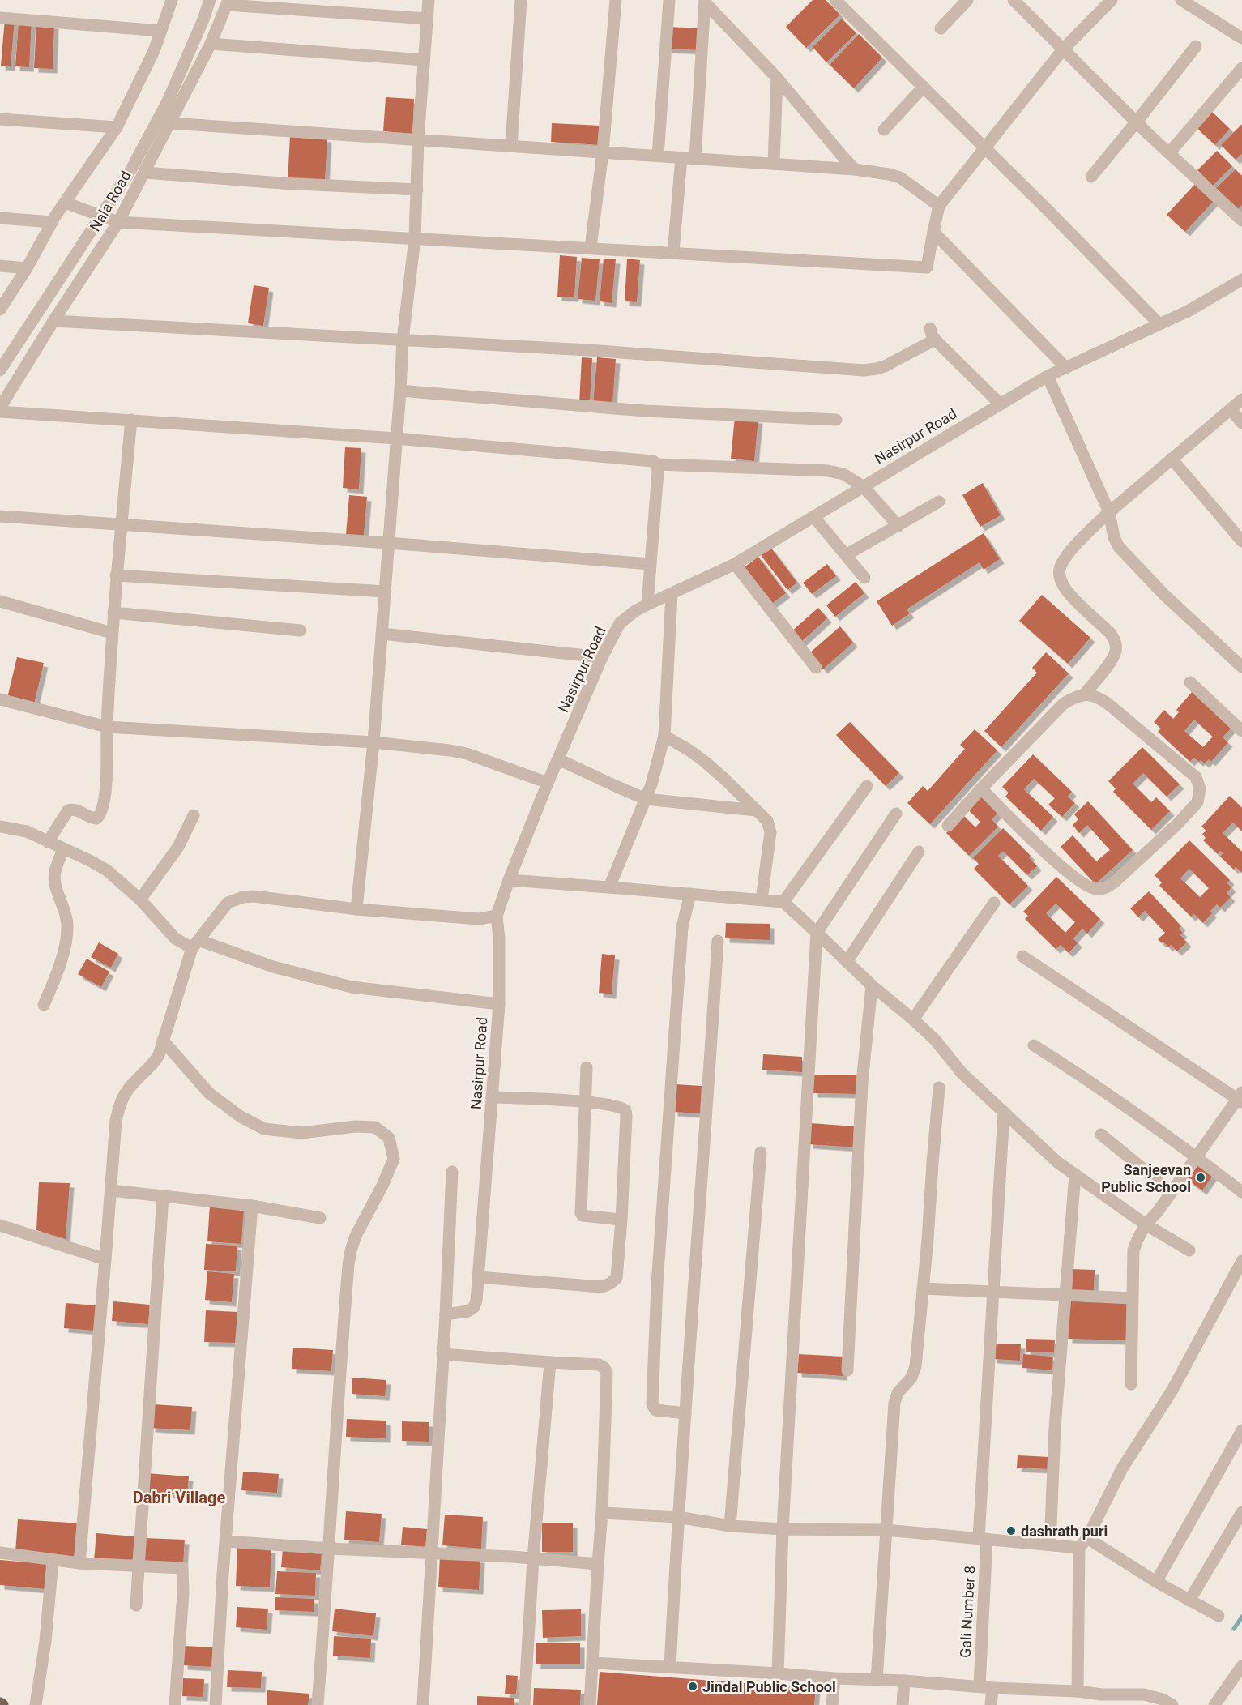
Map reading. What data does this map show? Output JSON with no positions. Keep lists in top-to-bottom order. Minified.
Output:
{"streets":{"street":["Nala Road","Nasirpur Road","Gali Number 8"]},"districts":["Dabri Village"],"places":["Sanjeevan Public School","dashrath puri","Jindal Public School"]}
